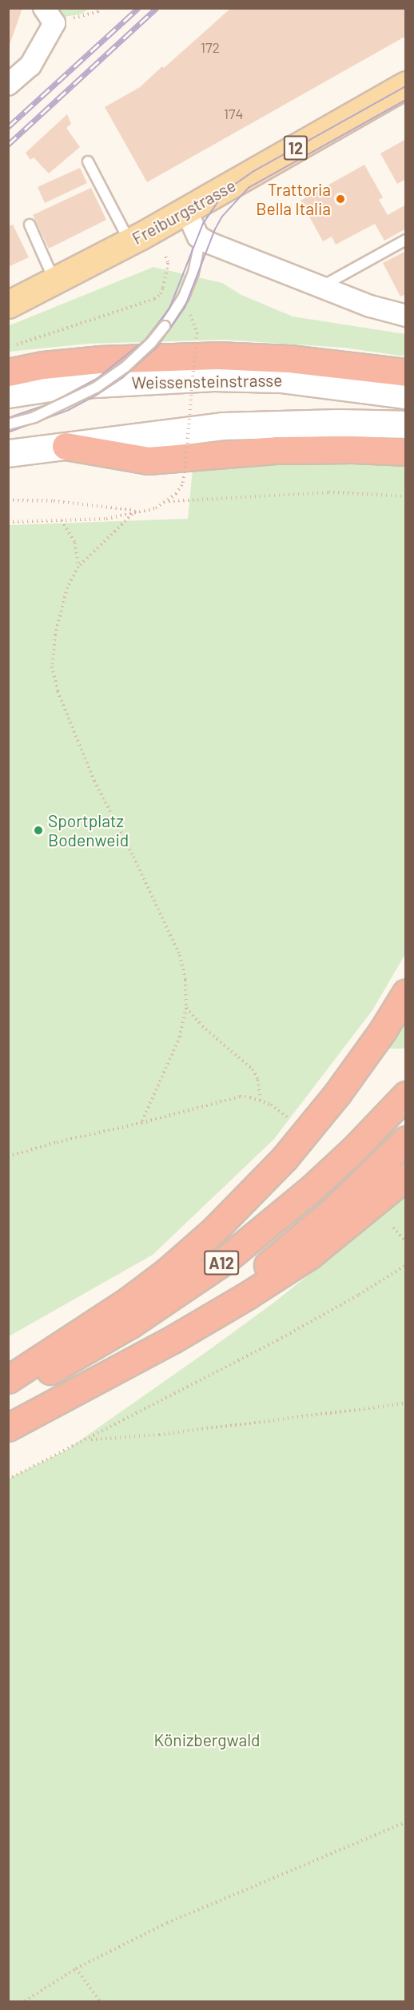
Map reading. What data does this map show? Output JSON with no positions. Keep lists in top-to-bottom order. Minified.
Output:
{"streets":{"highway":["A12"],"main road":["12","Freiburgstrasse","Weissensteinstrasse"]},"parks":["Könizbergwald"],"places":["Trattoria Bella Italia","Sportplatz Bodenweid"],"house_numbers":["172","174"]}
